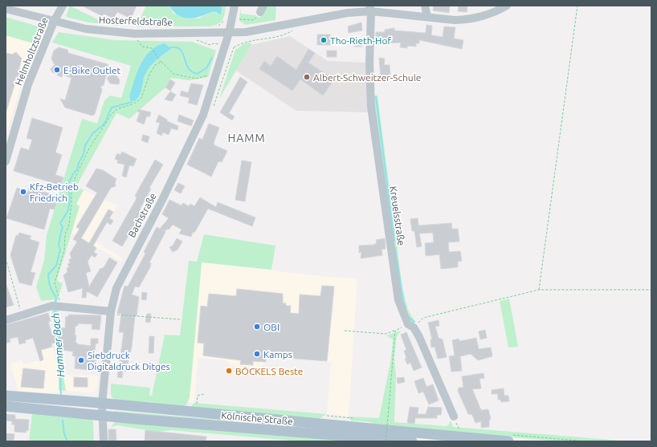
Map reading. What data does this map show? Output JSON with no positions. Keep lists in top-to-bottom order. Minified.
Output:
{"streets":{"main road":["Kölnische Straße"],"street":["Hosterfeldstraße","Helmholtzstraße","Bachstraße","Kreuelsstraße"]},"crossings":[["Hosterfeldstraße","Helmholtzstraße"],["Hosterfeldstraße","Bachstraße"],["Hosterfeldstraße","Kreuelsstraße"],["Bachstraße","Kölnische Straße"]],"districts":["HAMM"],"water":["Hammer Bach"],"places":["Tho-Rieth-Hof","E-Bike Outlet","Albert-Schweitzer-Schule","Kfz-Betrieb Friedrich","OBI","Kamps","Siebdruck Digitaldruck Ditges","BÖCKELS Beste"]}
